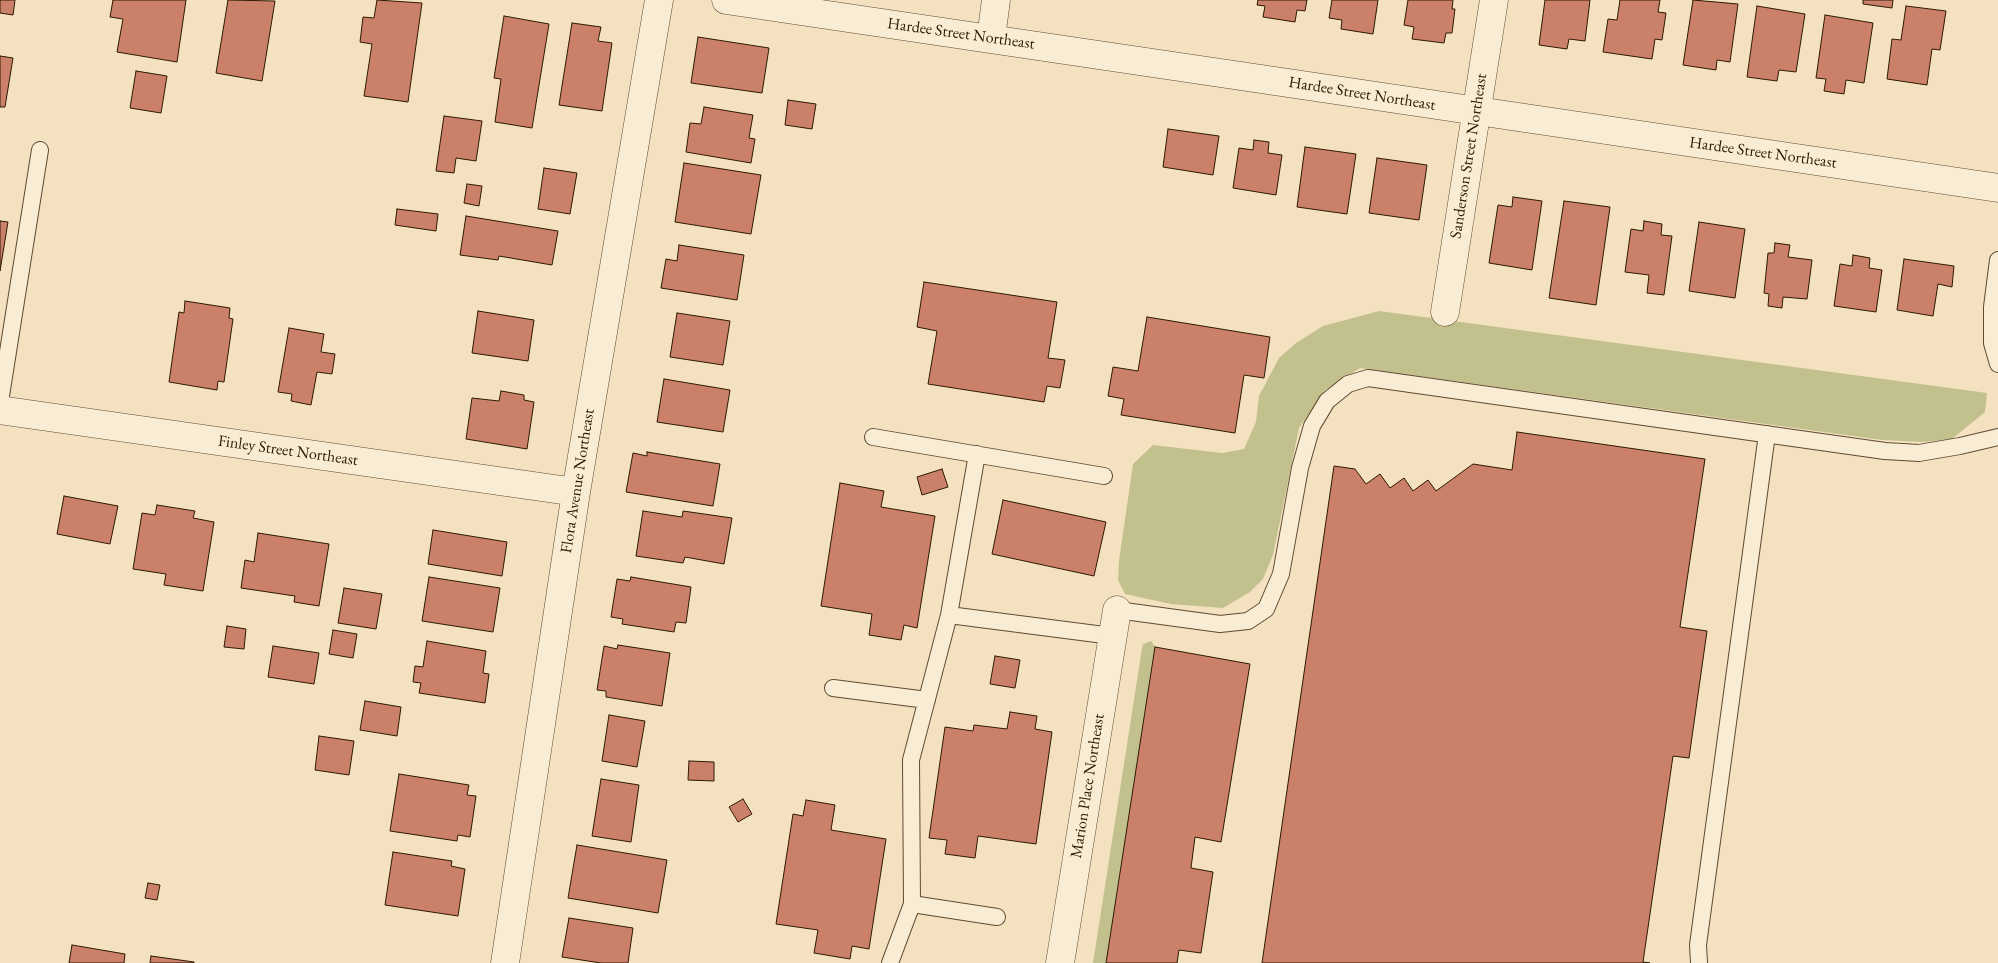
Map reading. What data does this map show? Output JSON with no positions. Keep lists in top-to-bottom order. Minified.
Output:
{"streets":{"street":["Hardee Street Northeast","Sanderson Street Northeast","Finley Street Northeast","Flora Avenue Northeast","Marion Place Northeast"]},"crossings":[["Hardee Street Northeast","Sanderson Street Northeast"],["Finley Street Northeast","Flora Avenue Northeast"]]}
